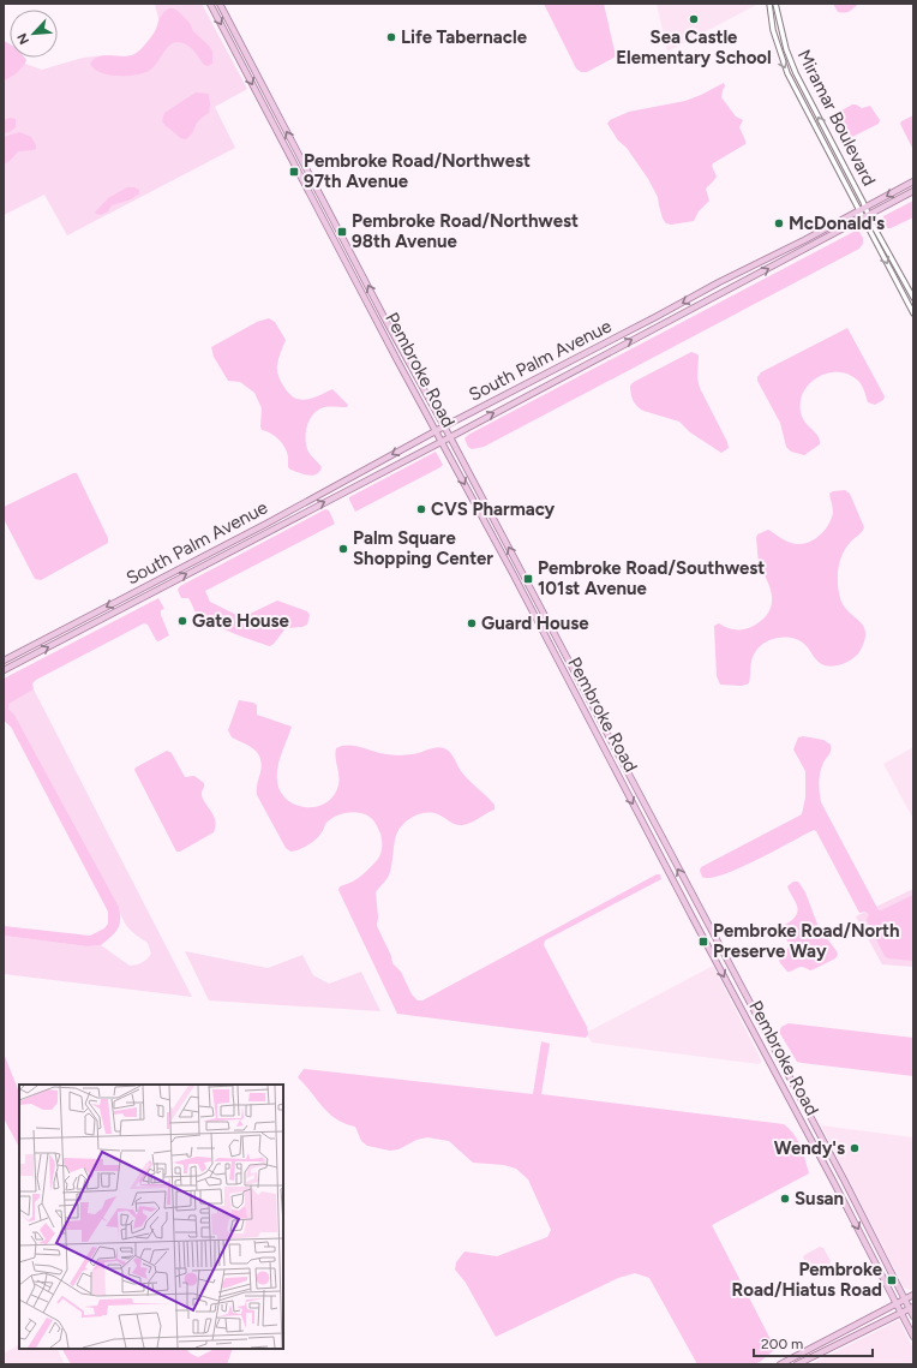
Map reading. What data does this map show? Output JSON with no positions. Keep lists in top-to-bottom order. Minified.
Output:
{"streets":{"main road":["South Palm Avenue","Pembroke Road"],"street":["Miramar Boulevard"]},"crossings":[["Miramar Boulevard","South Palm Avenue"],["South Palm Avenue","Pembroke Road"]],"places":{"other":["Sea Castle Elementary School","Life Tabernacle","McDonald's","CVS Pharmacy","Palm Square Shopping Center","Gate House","Guard House","Wendy's","Susan"],"transit":["Pembroke Road/Northwest 97th Avenue","Pembroke Road/Northwest 98th Avenue","Pembroke Road/Southwest 101st Avenue","Pembroke Road/North Preserve Way","Pembroke Road/Hiatus Road"]},"scale_bar":"200 m","north":"bottom left"}
